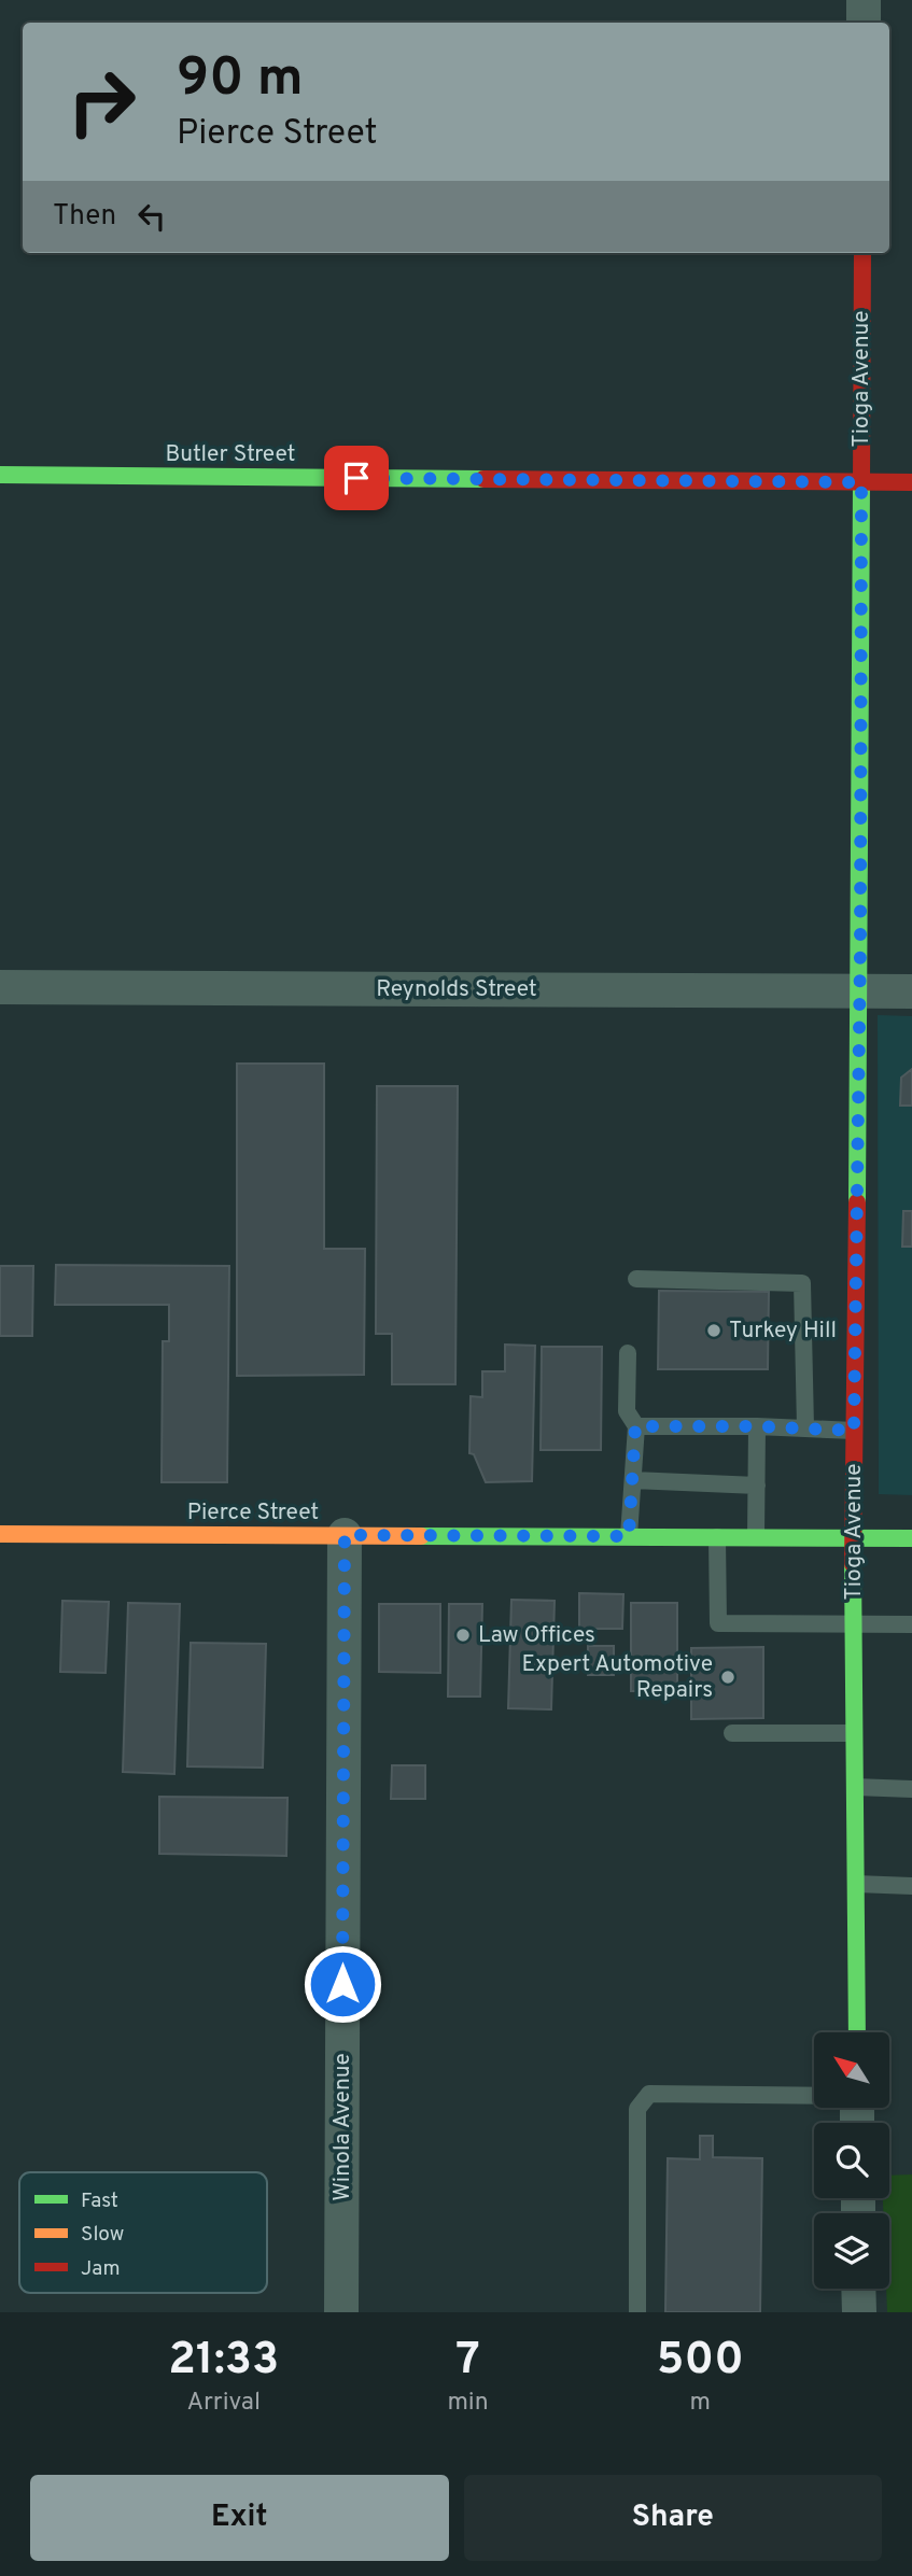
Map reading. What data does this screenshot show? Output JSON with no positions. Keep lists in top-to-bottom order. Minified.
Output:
{"streets":{"street":["Tioga Avenue","Butler Street","Reynolds Street","Pierce Street","Winola Avenue"]},"crossings":[["Tioga Avenue","Butler Street"],["Tioga Avenue","Reynolds Street"],["Tioga Avenue","Pierce Street"],["Pierce Street","Winola Avenue"]],"places":["Turkey Hill","Law Offices","Expert Automotive Repairs"],"legend":["Fast","Slow","Jam"],"north":"top left","page":{"turn":["90 m","Pierce Street"],"then":"Then","eta":["21:33","Arrival","7","min","500","m"],"buttons":["Exit","Share"]}}
